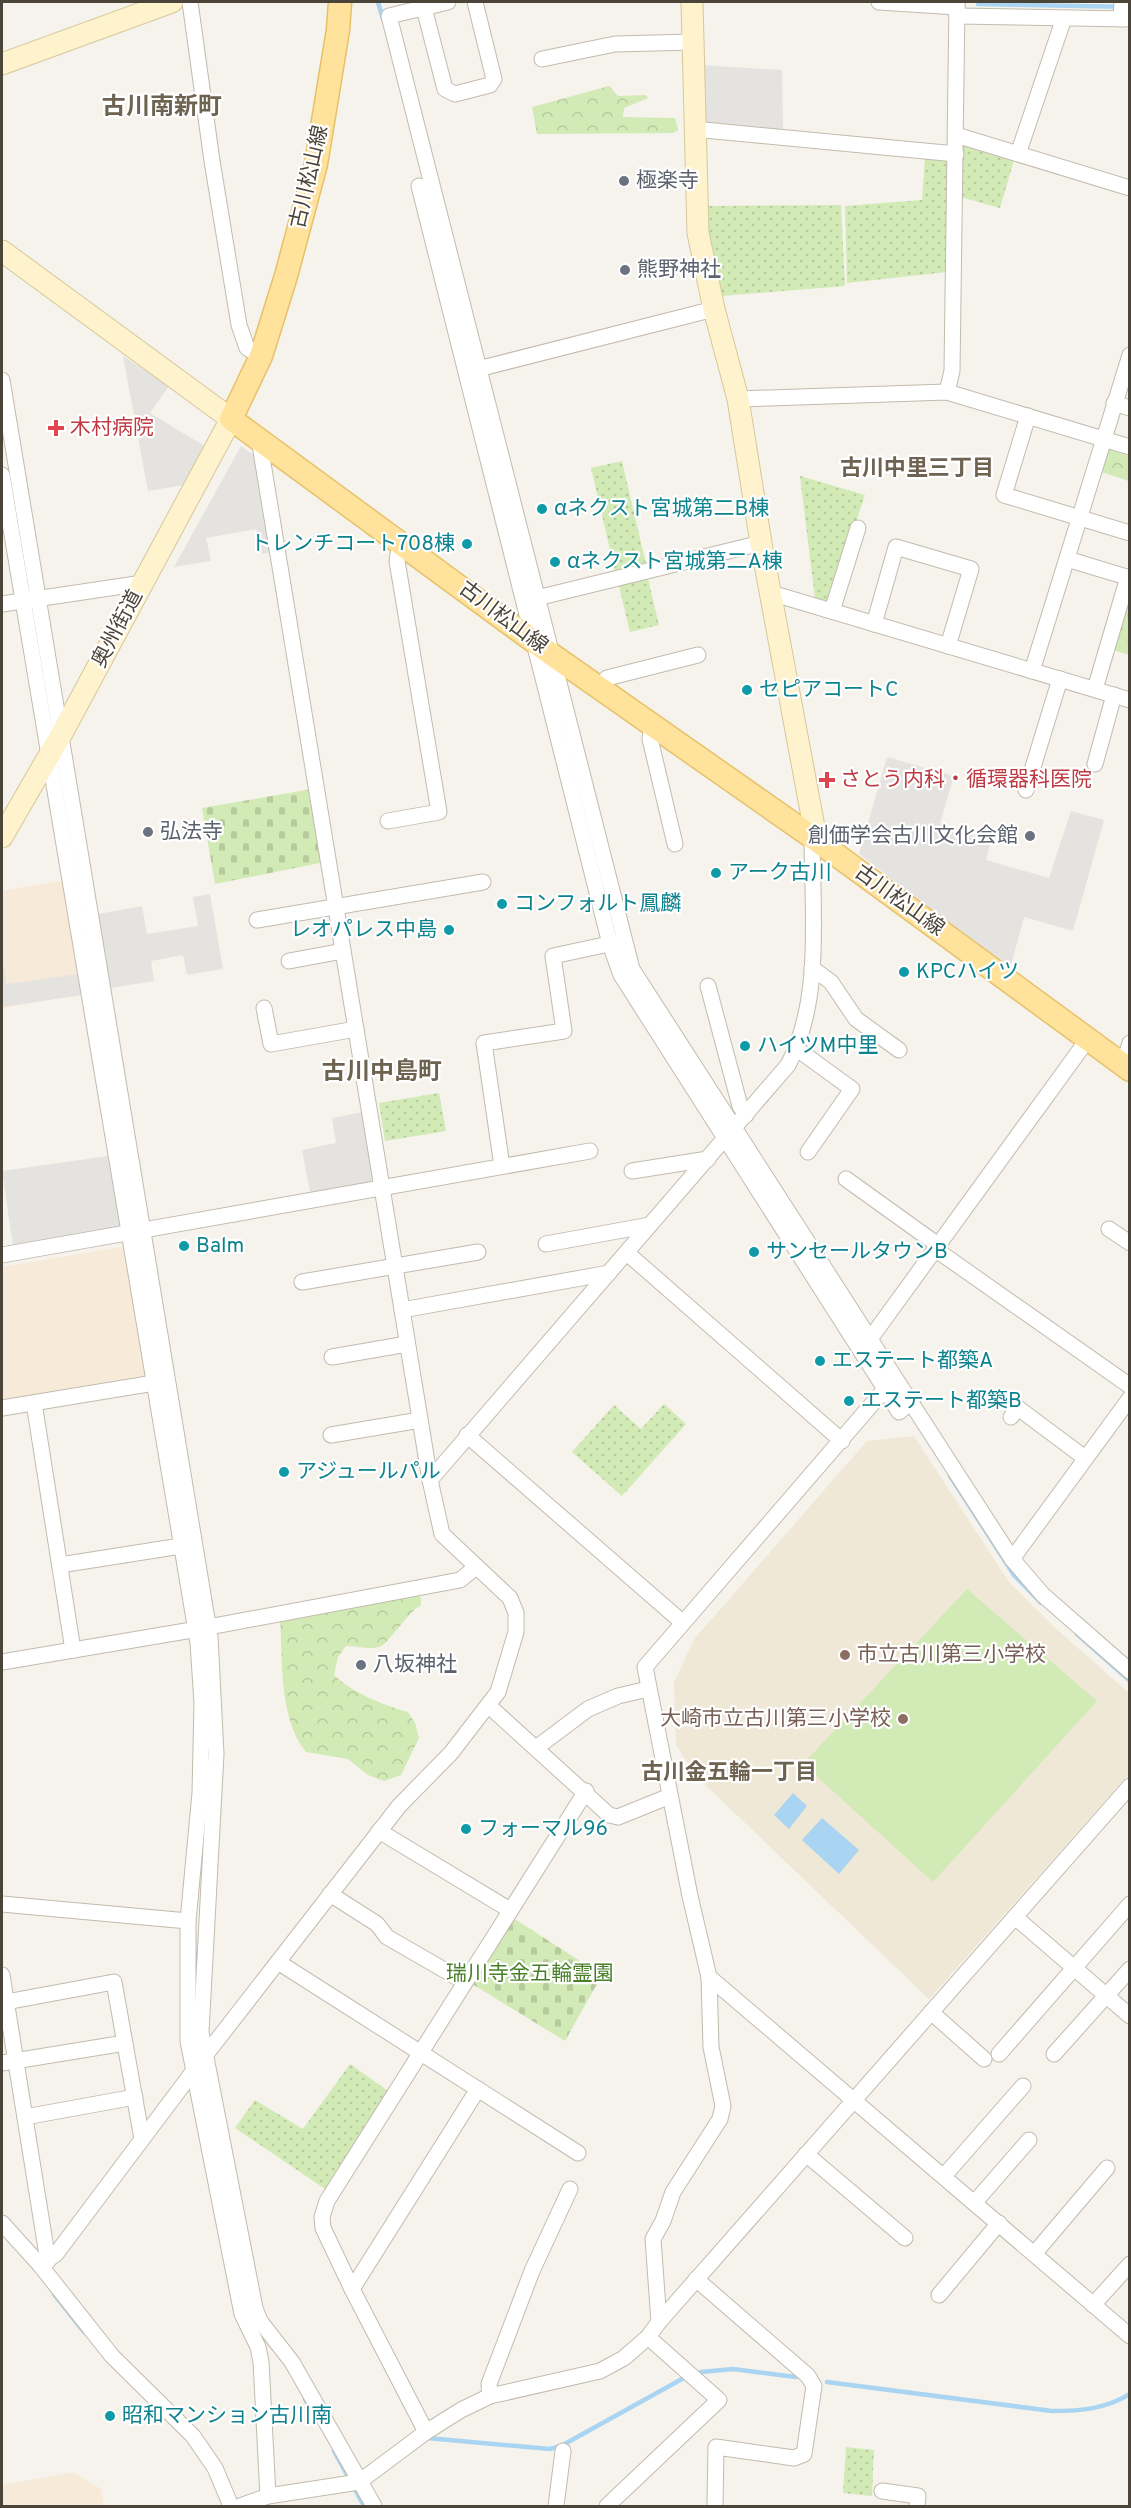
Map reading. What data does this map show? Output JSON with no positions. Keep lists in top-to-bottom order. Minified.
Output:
{"streets":{"main road":["古川松山線"],"street":["奥州街道"]},"crossings":[["古川松山線","奥州街道"]],"districts":["古川南新町","古川中里三丁目","古川中島町","古川金五輪一丁目"],"parks":["瑞川寺金五輪霊園"],"places":{"other":["極楽寺","熊野神社","αネクスト宮城第二B棟","トレンチコート708棟","αネクスト宮城第二A棟","セピアコートC","弘法寺","創価学会古川文化会館","アーク古川","コンフォルト鳳麟","レオパレス中島","KPCハイツ","ハイツM中里","Balm","サンセールタウンB","エステート都築A","エステート都築B","アジュールパル","市立古川第三小学校","八坂神社","大崎市立古川第三小学校","フォーマル96","昭和マンション古川南"],"health":["木村病院","さとう内科・循環器科医院"]}}
